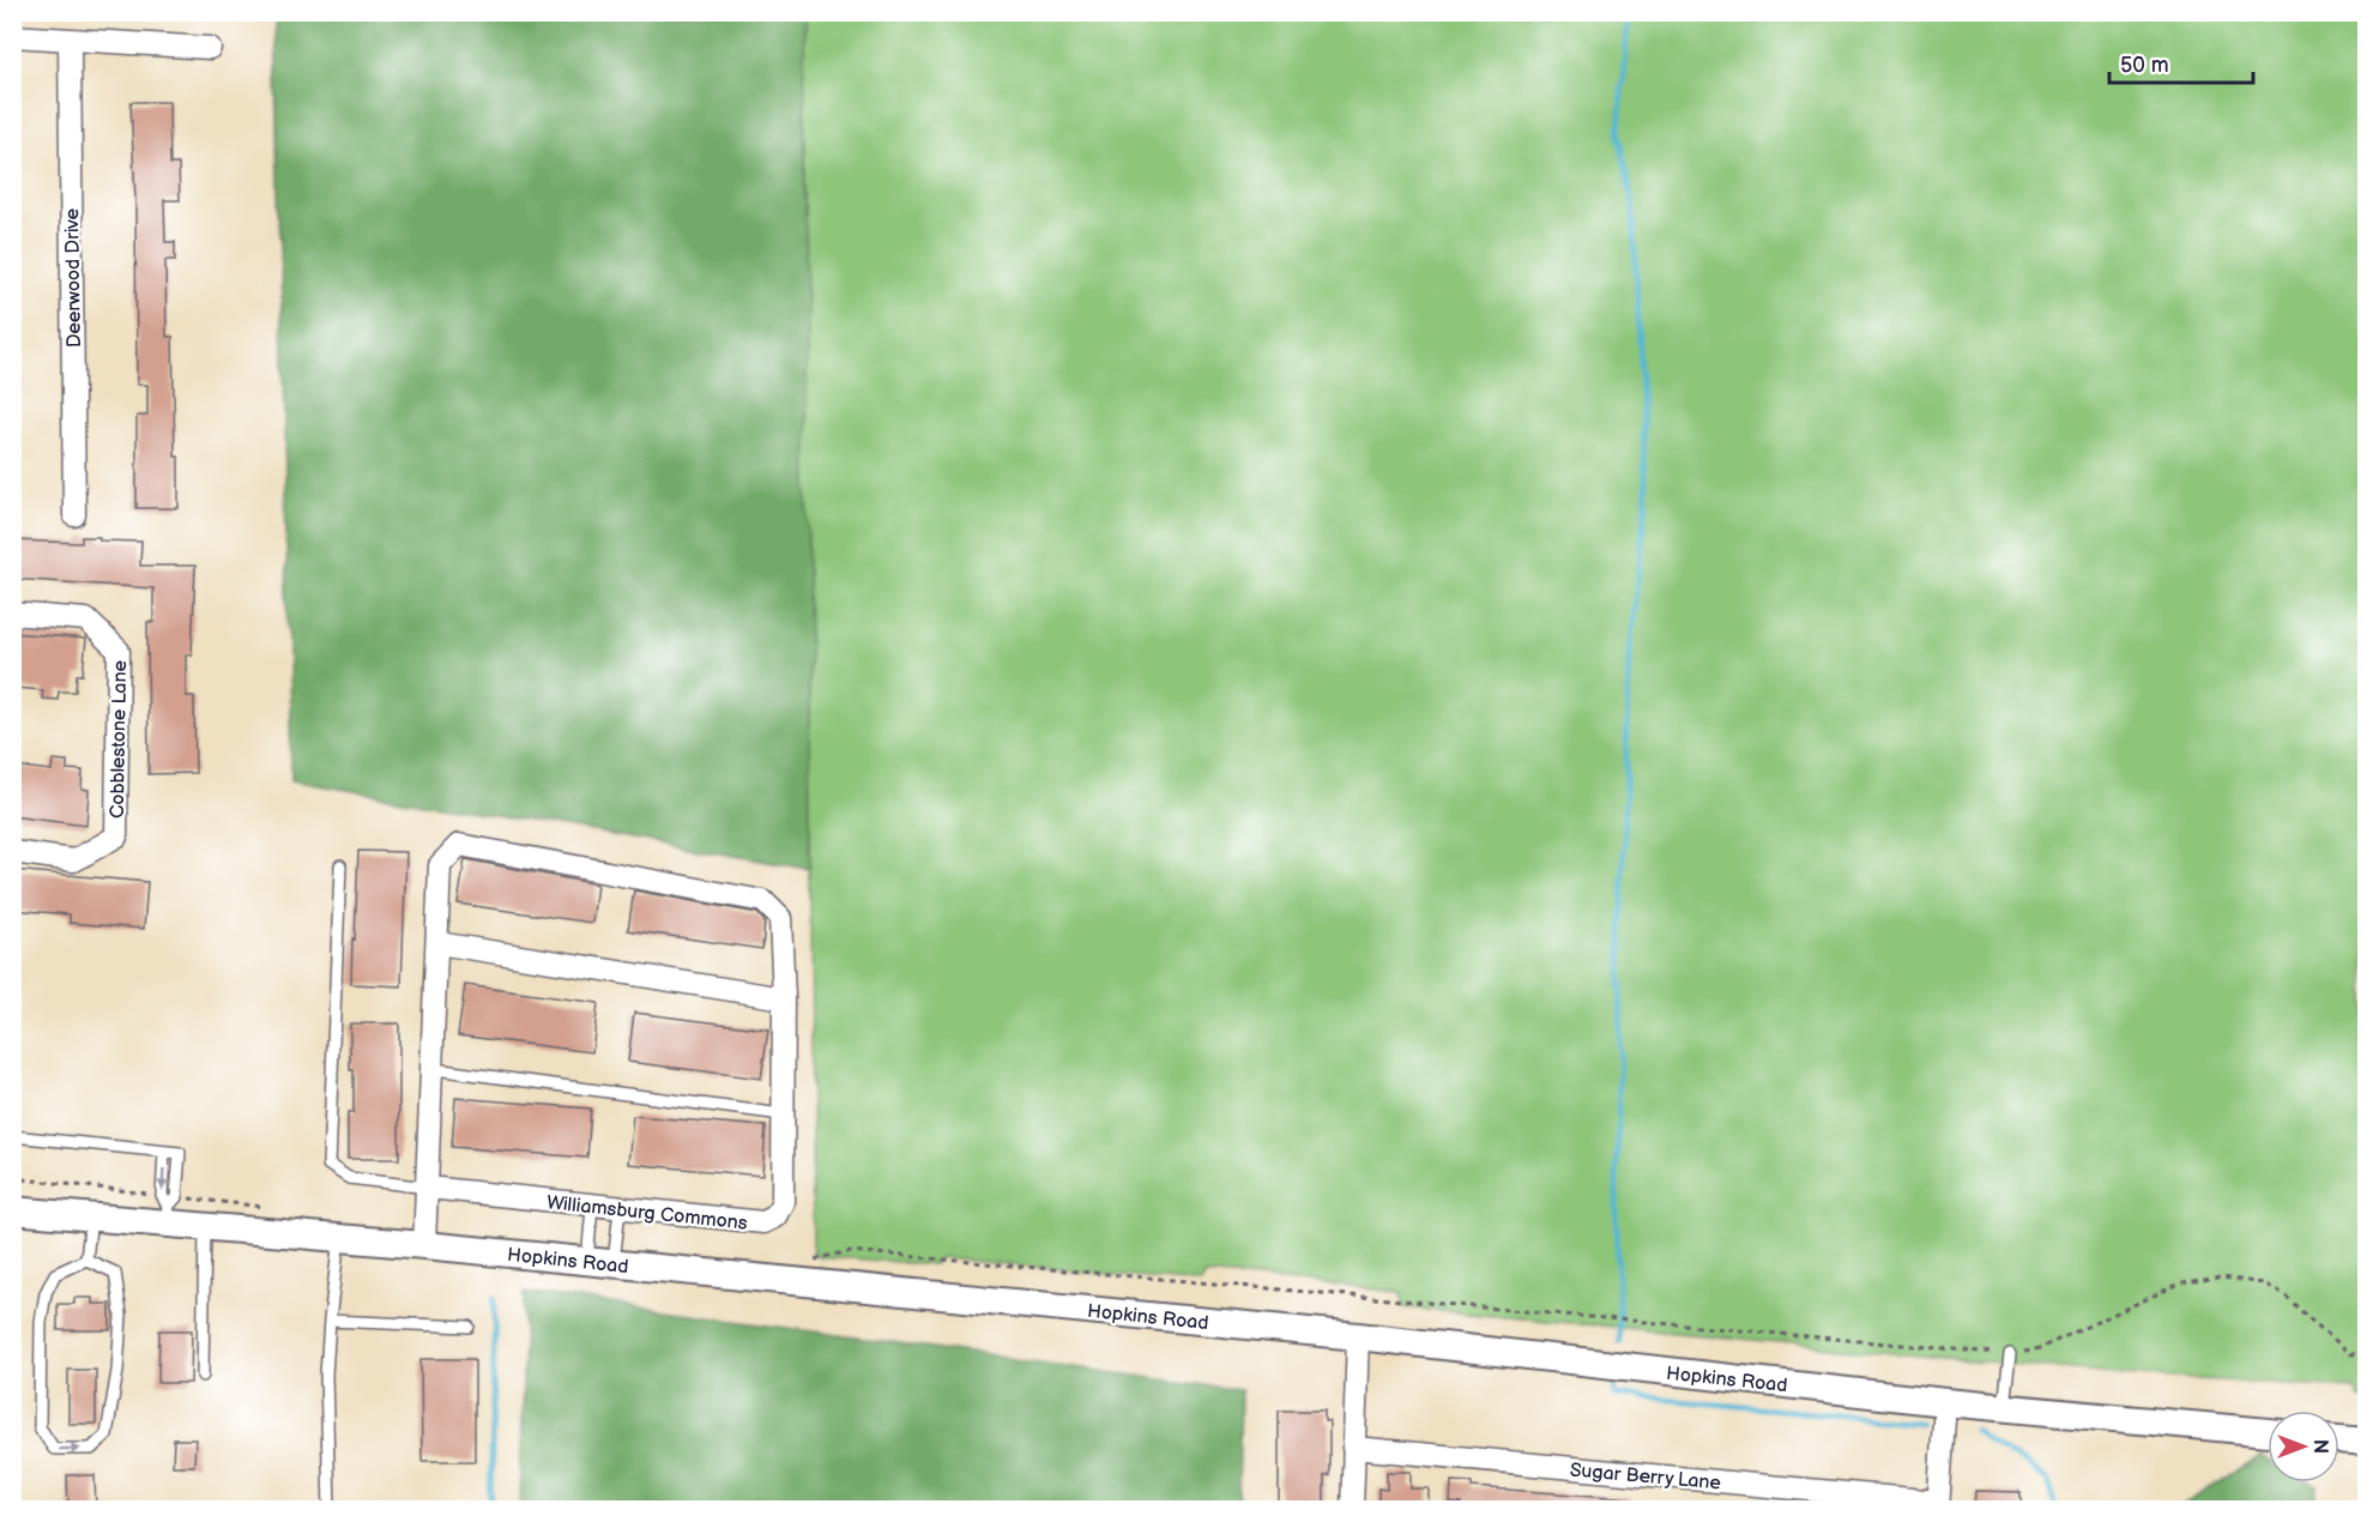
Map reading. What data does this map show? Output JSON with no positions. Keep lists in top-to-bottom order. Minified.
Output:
{"streets":{"street":["Deerwood Drive","Cobblestone Lane","Williamsburg Commons","Hopkins Road","Sugar Berry Lane"]},"crossings":[["Williamsburg Commons","Hopkins Road"]],"scale_bar":"50 m","north":"right"}
